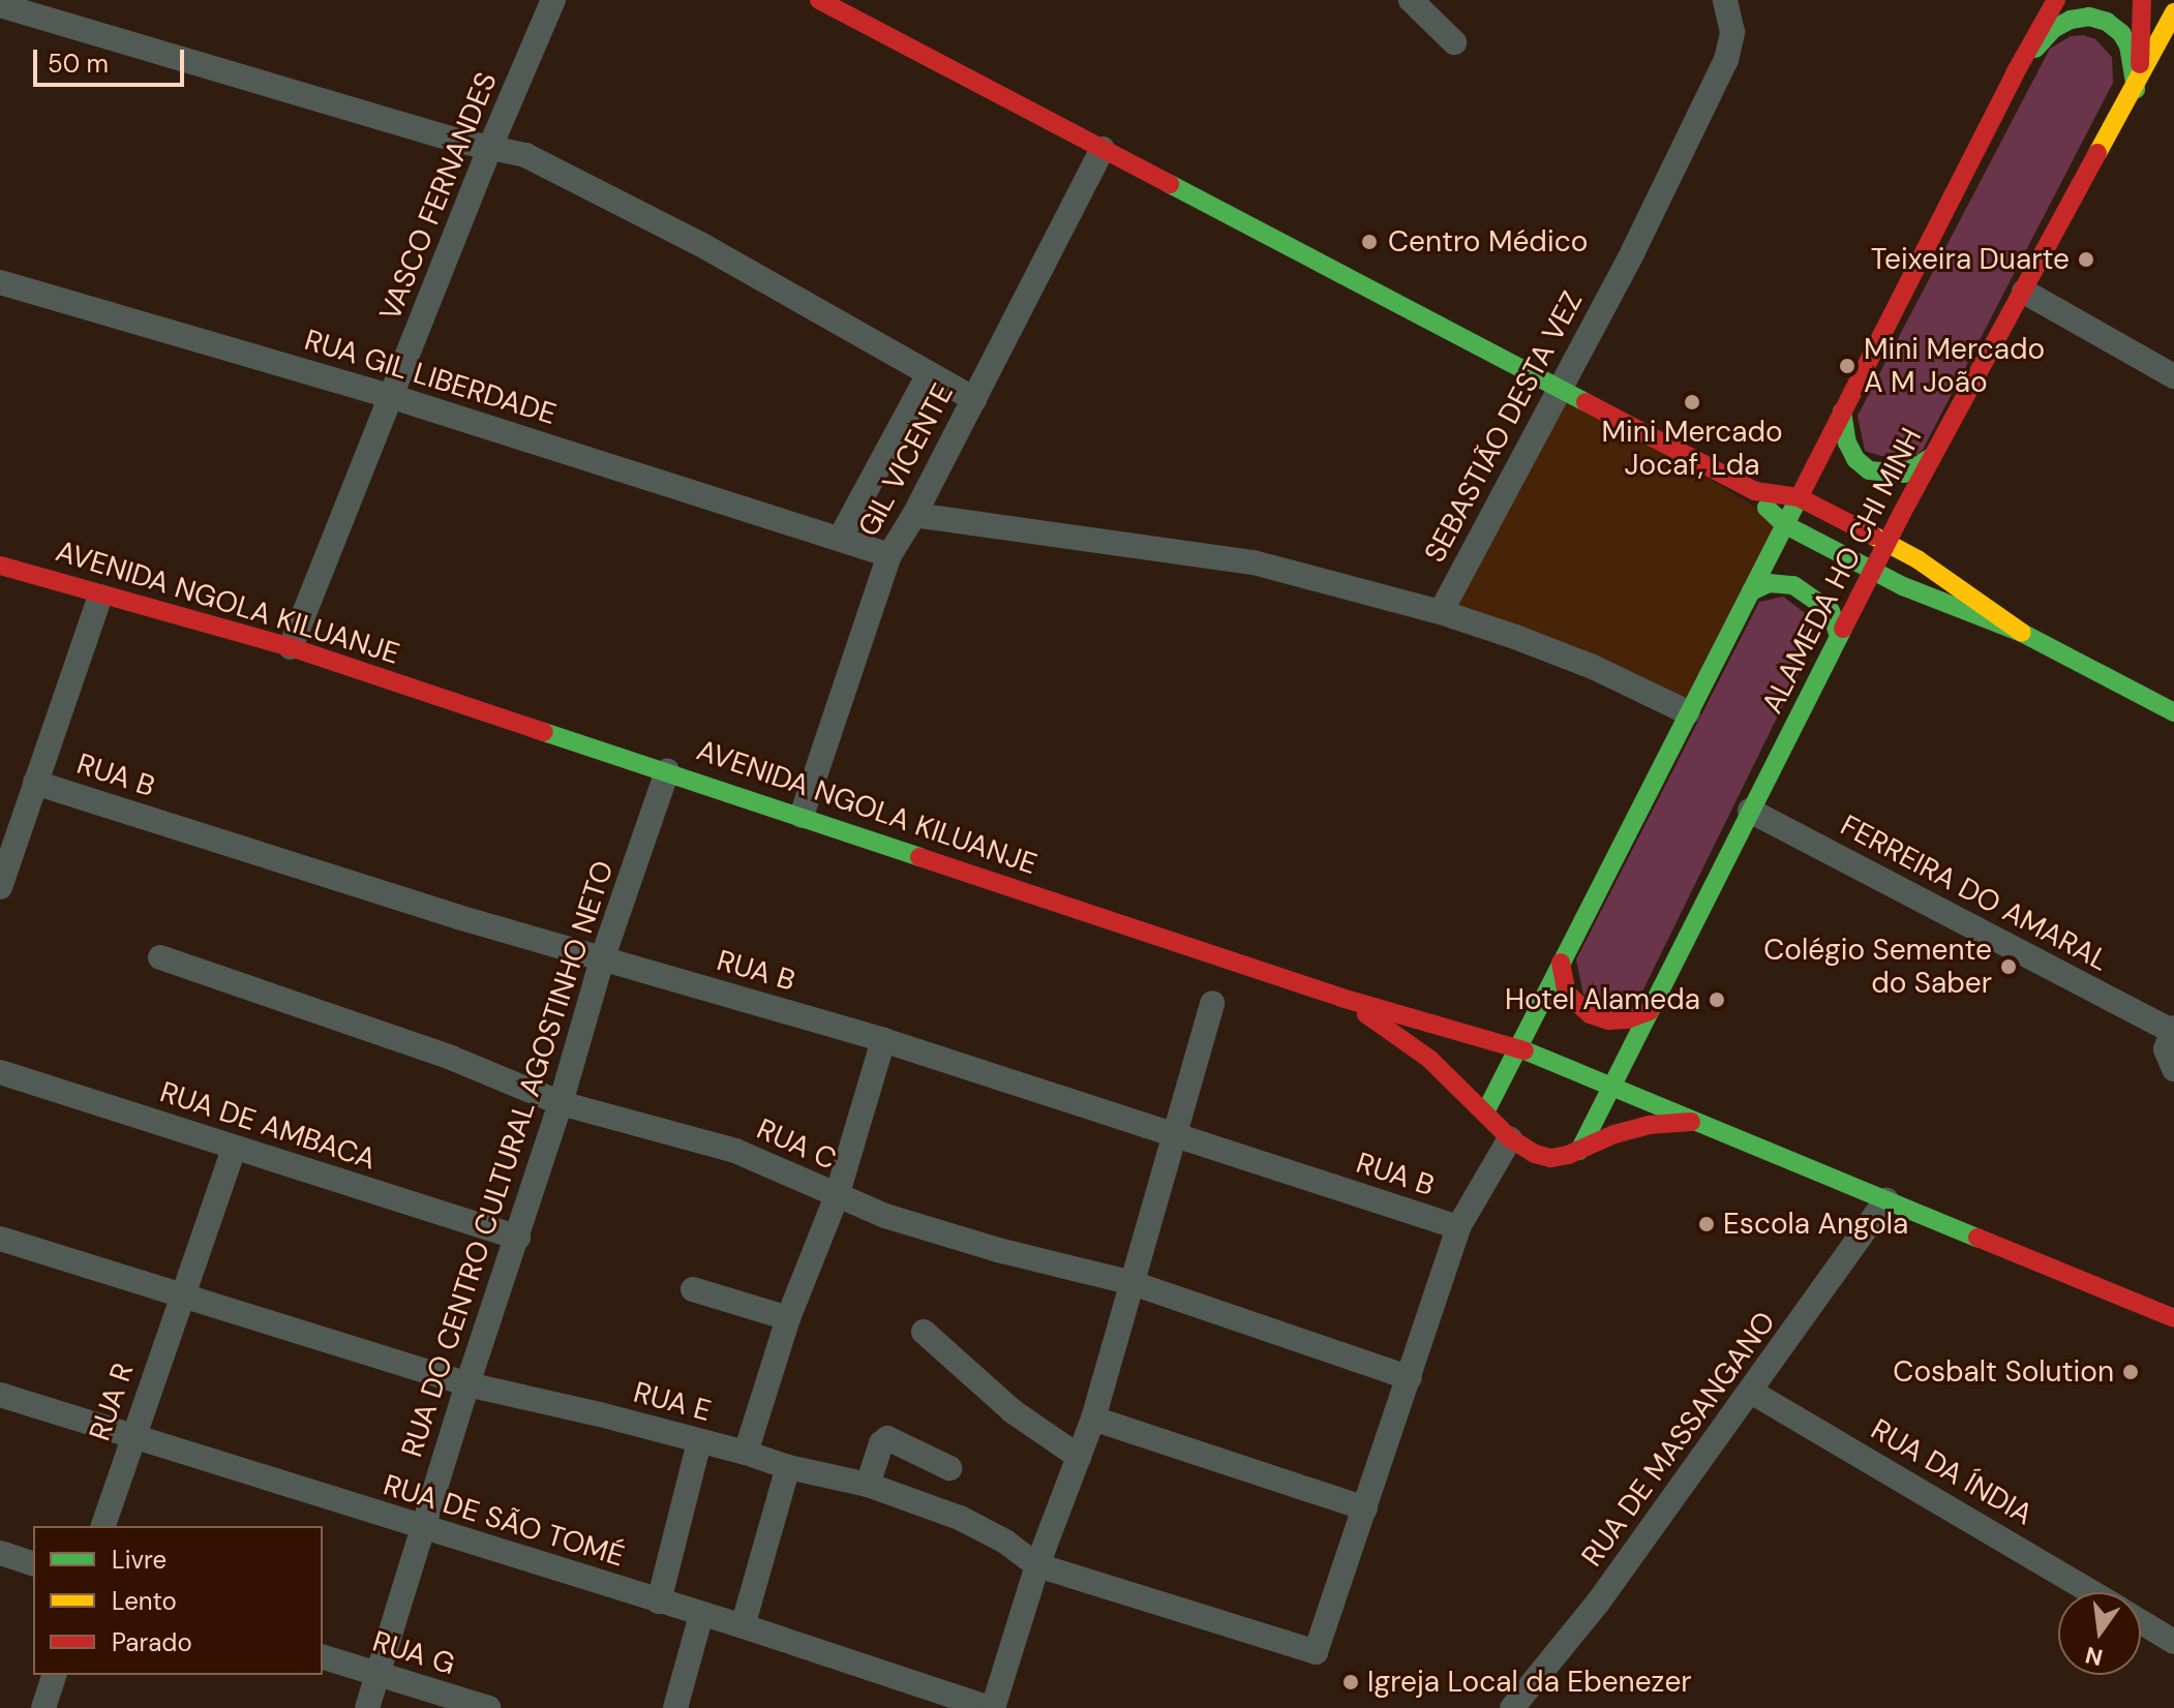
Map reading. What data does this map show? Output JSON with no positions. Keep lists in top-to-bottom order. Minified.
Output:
{"streets":{"main road":["ALAMEDA HO CHI MINH","AVENIDA NGOLA KILUANJE"],"street":["VASCO FERNANDES","RUA GIL LIBERDADE","SEBASTIÃO DESTA VEZ","GIL VICENTE","RUA B","FERREIRA DO AMARAL","RUA DE AMBACA","RUA C","RUA DO CENTRO CULTURAL AGOSTINHO NETO","RUA R","RUA E","RUA DE MASSANGANO","RUA DA ÍNDIA","RUA DE SÃO TOMÉ","RUA G"]},"crossings":[["VASCO FERNANDES","RUA GIL LIBERDADE"],["VASCO FERNANDES","AVENIDA NGOLA KILUANJE"],["RUA GIL LIBERDADE","GIL VICENTE"],["GIL VICENTE","AVENIDA NGOLA KILUANJE"],["ALAMEDA HO CHI MINH","AVENIDA NGOLA KILUANJE"],["ALAMEDA HO CHI MINH","FERREIRA DO AMARAL"],["AVENIDA NGOLA KILUANJE","RUA DO CENTRO CULTURAL AGOSTINHO NETO"],["AVENIDA NGOLA KILUANJE","RUA DE MASSANGANO"],["RUA B","RUA DO CENTRO CULTURAL AGOSTINHO NETO"],["RUA DE AMBACA","RUA DO CENTRO CULTURAL AGOSTINHO NETO"],["RUA DE AMBACA","RUA R"],["RUA C","RUA DO CENTRO CULTURAL AGOSTINHO NETO"],["RUA DO CENTRO CULTURAL AGOSTINHO NETO","RUA E"],["RUA DO CENTRO CULTURAL AGOSTINHO NETO","RUA DE SÃO TOMÉ"],["RUA DO CENTRO CULTURAL AGOSTINHO NETO","RUA G"],["RUA R","RUA E"],["RUA R","RUA DE SÃO TOMÉ"],["RUA DE MASSANGANO","RUA DA ÍNDIA"]],"places":["Centro Médico","Teixeira Duarte","Mini Mercado A M João","Mini Mercado Jocaf, Lda","Colégio Semente do Saber","Hotel Alameda","Escola Angola","Cosbalt Solution","Igreja Local da Ebenezer"],"legend":["Livre","Lento","Parado"],"scale_bar":"50 m","north":"bottom"}
